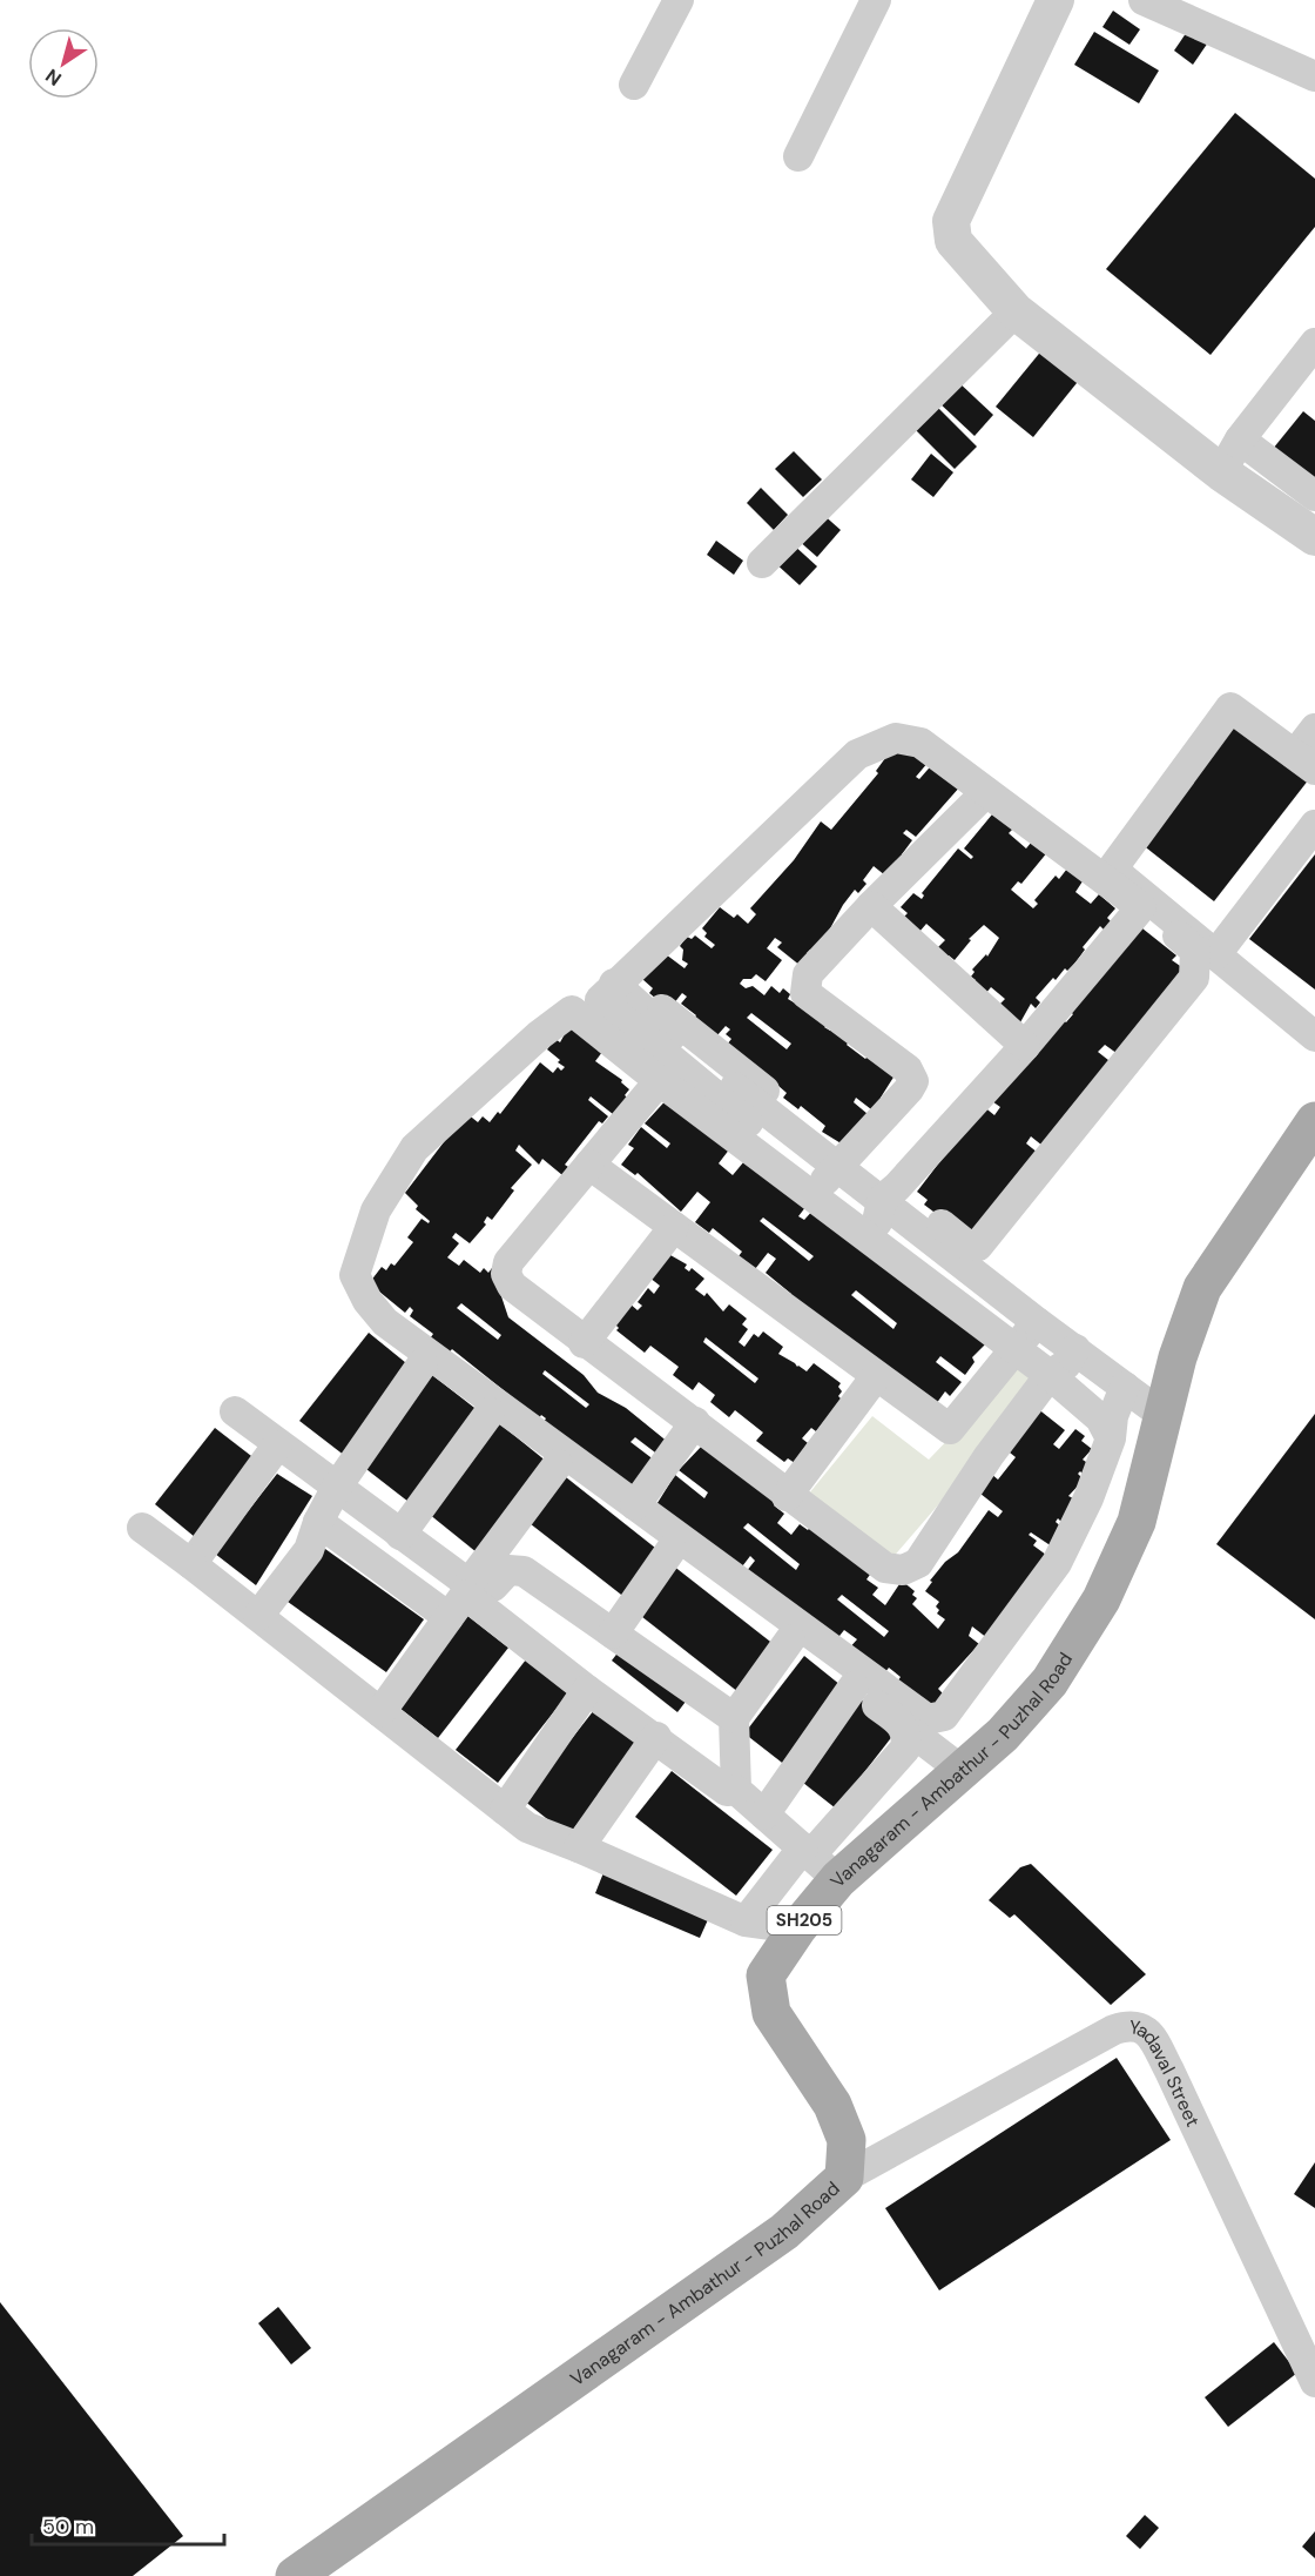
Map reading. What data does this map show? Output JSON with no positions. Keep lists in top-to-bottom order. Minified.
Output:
{"streets":{"main road":["Vanagaram - Ambathur - Puzhal Road","SH205"],"street":["Yadaval Street"]},"crossings":[["Vanagaram - Ambathur - Puzhal Road","Yadaval Street"]],"scale_bar":"50 m","north":"bottom left"}
